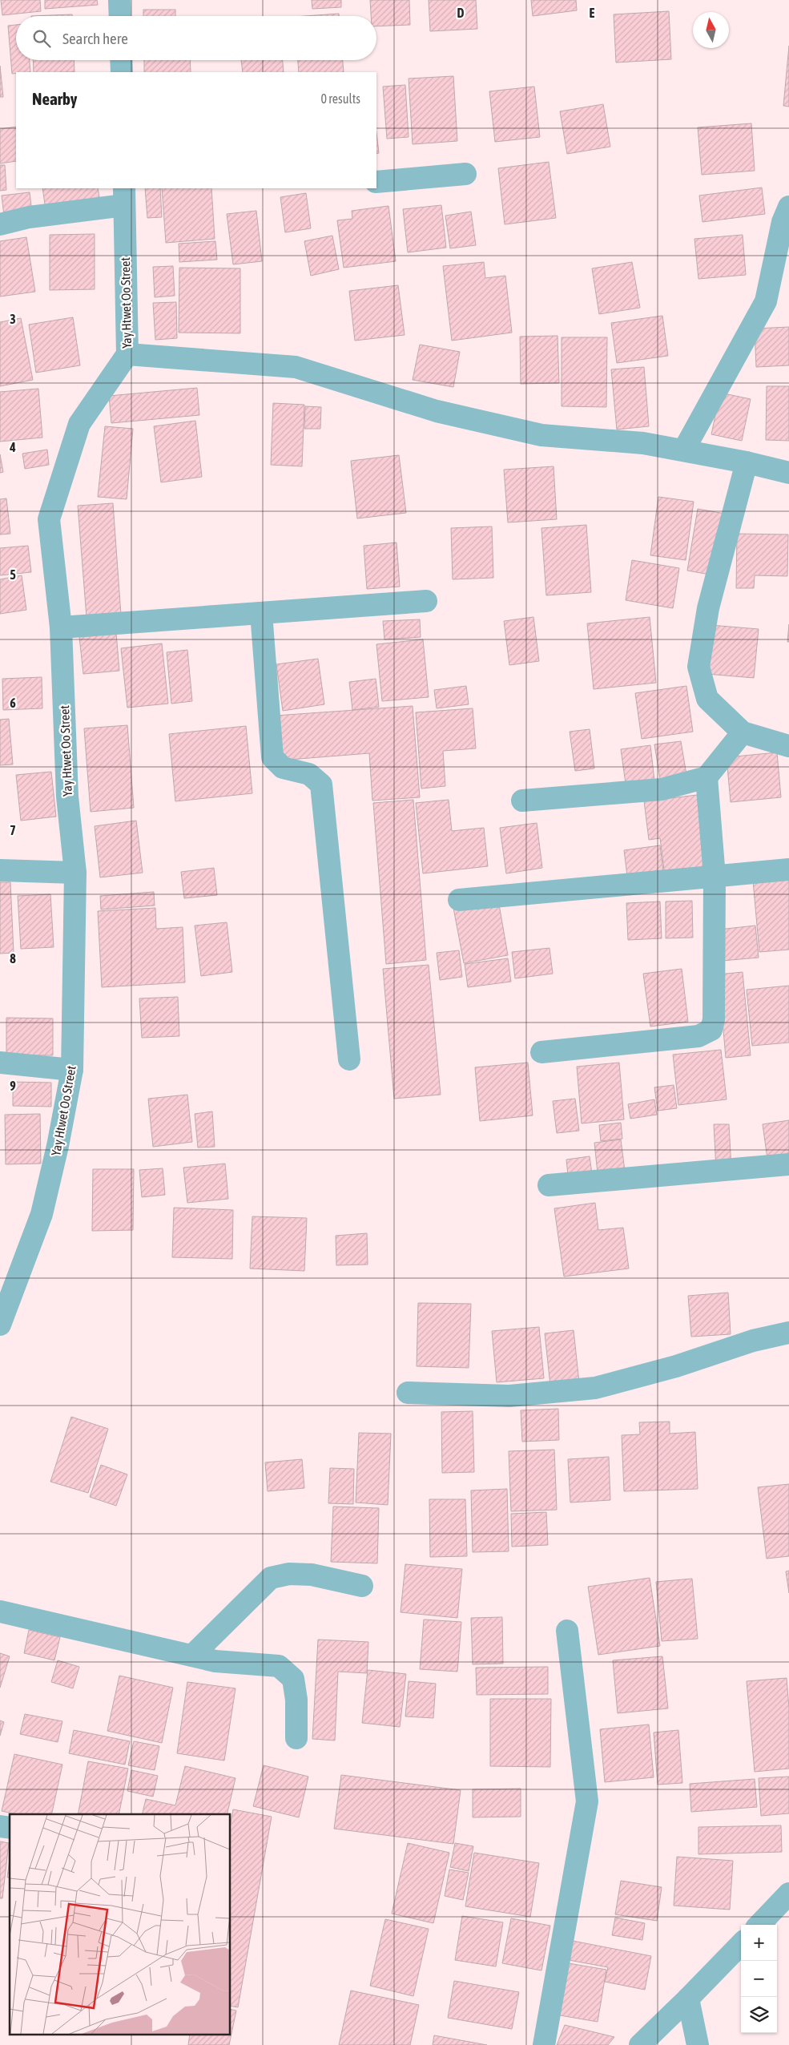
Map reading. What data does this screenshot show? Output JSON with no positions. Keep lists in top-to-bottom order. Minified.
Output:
{"streets":{"street":["Yay Htwet Oo Street"]},"north":"top","page":{"search":"Search here","heading":["Nearby","0 results"],"map_buttons":["+","−"]},"grid":{"columns":["D","E"],"rows":["3","4","5","6","7","8","9"]}}
